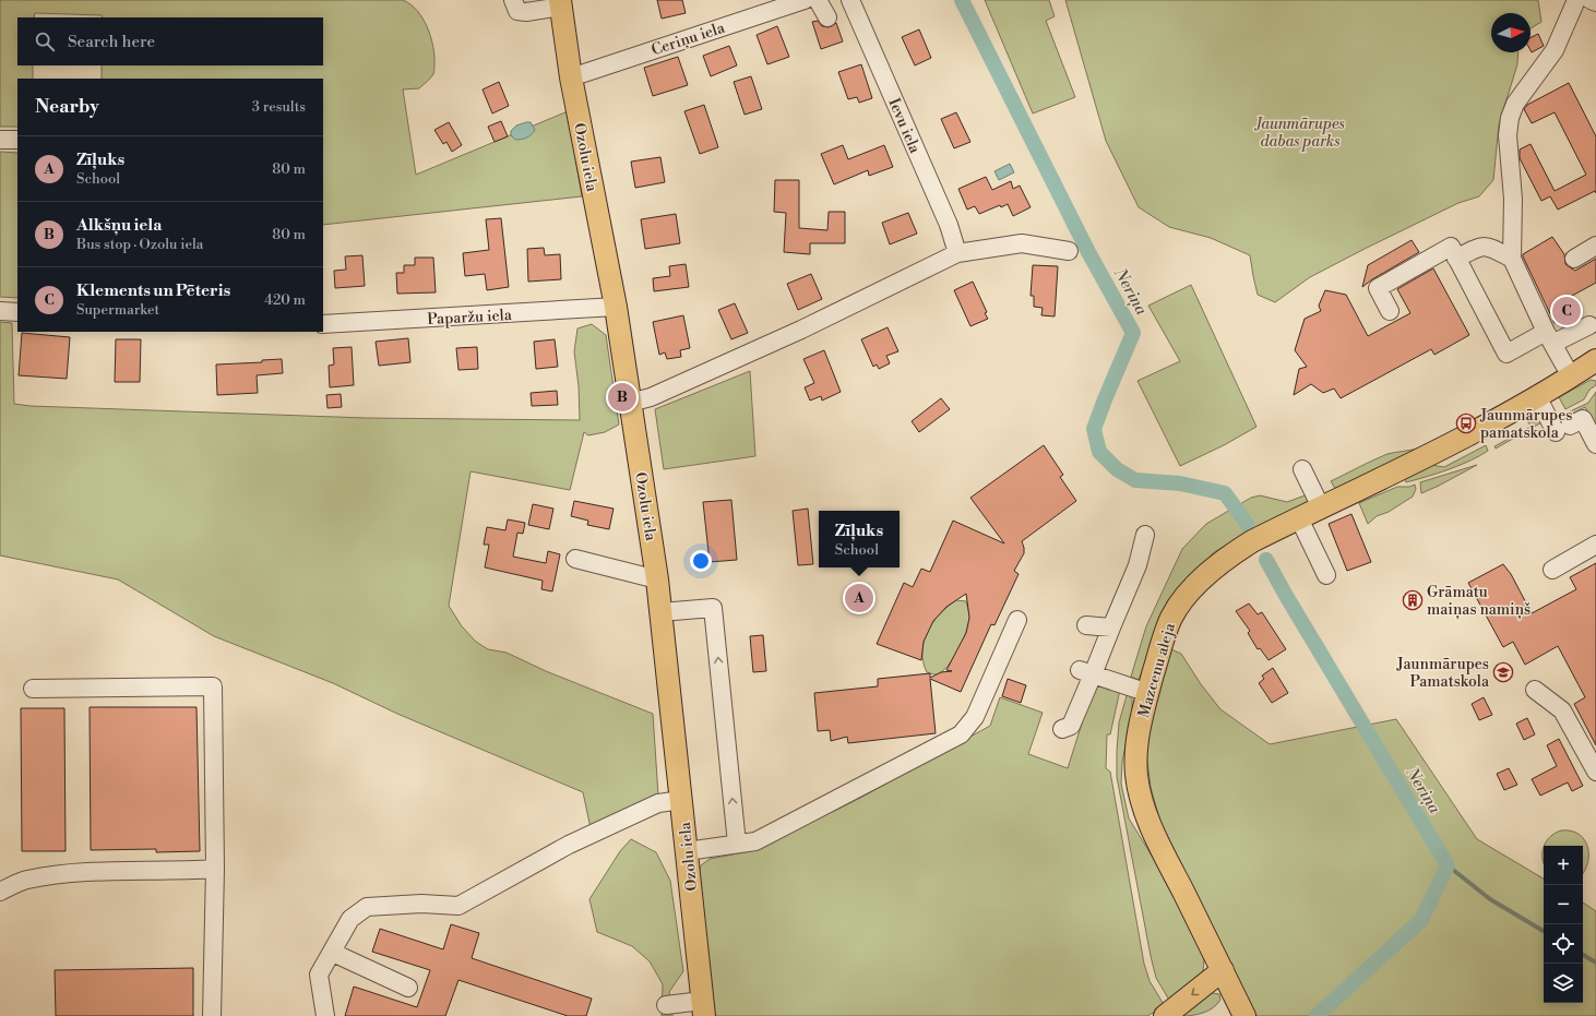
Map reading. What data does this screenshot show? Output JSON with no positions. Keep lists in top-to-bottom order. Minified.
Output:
{"streets":{"main road":["Ozolu iela","Mazcenu aleja"],"street":["Ceriņu iela","Ievu iela","Paparžu iela"]},"crossings":[["Ceriņu iela","Ozolu iela"],["Ozolu iela","Paparžu iela"]],"water":["Neriņa"],"parks":["Jaunmārupes dabas parks"],"places":{"bus stop":["Jaunmārupes pamatskola"],"building":["Grāmatu maiņas namiņš"],"school or university":["Jaunmārupes Pamatskola"]},"north":"right","page":{"search":"Search here","heading":["Nearby","3 results"],"list":[{"mark":"A","name":"Zīļuks","note":"School","value":"80 m"},{"mark":"B","name":"Alkšņu iela","note":"Bus stop · Ozolu iela","value":"80 m"},{"mark":"C","name":"Klements un Pēteris","note":"Supermarket","value":"420 m"}],"pins":["C","B","A"],"popup":["Zīļuks","School"],"map_buttons":["+","−"]}}
